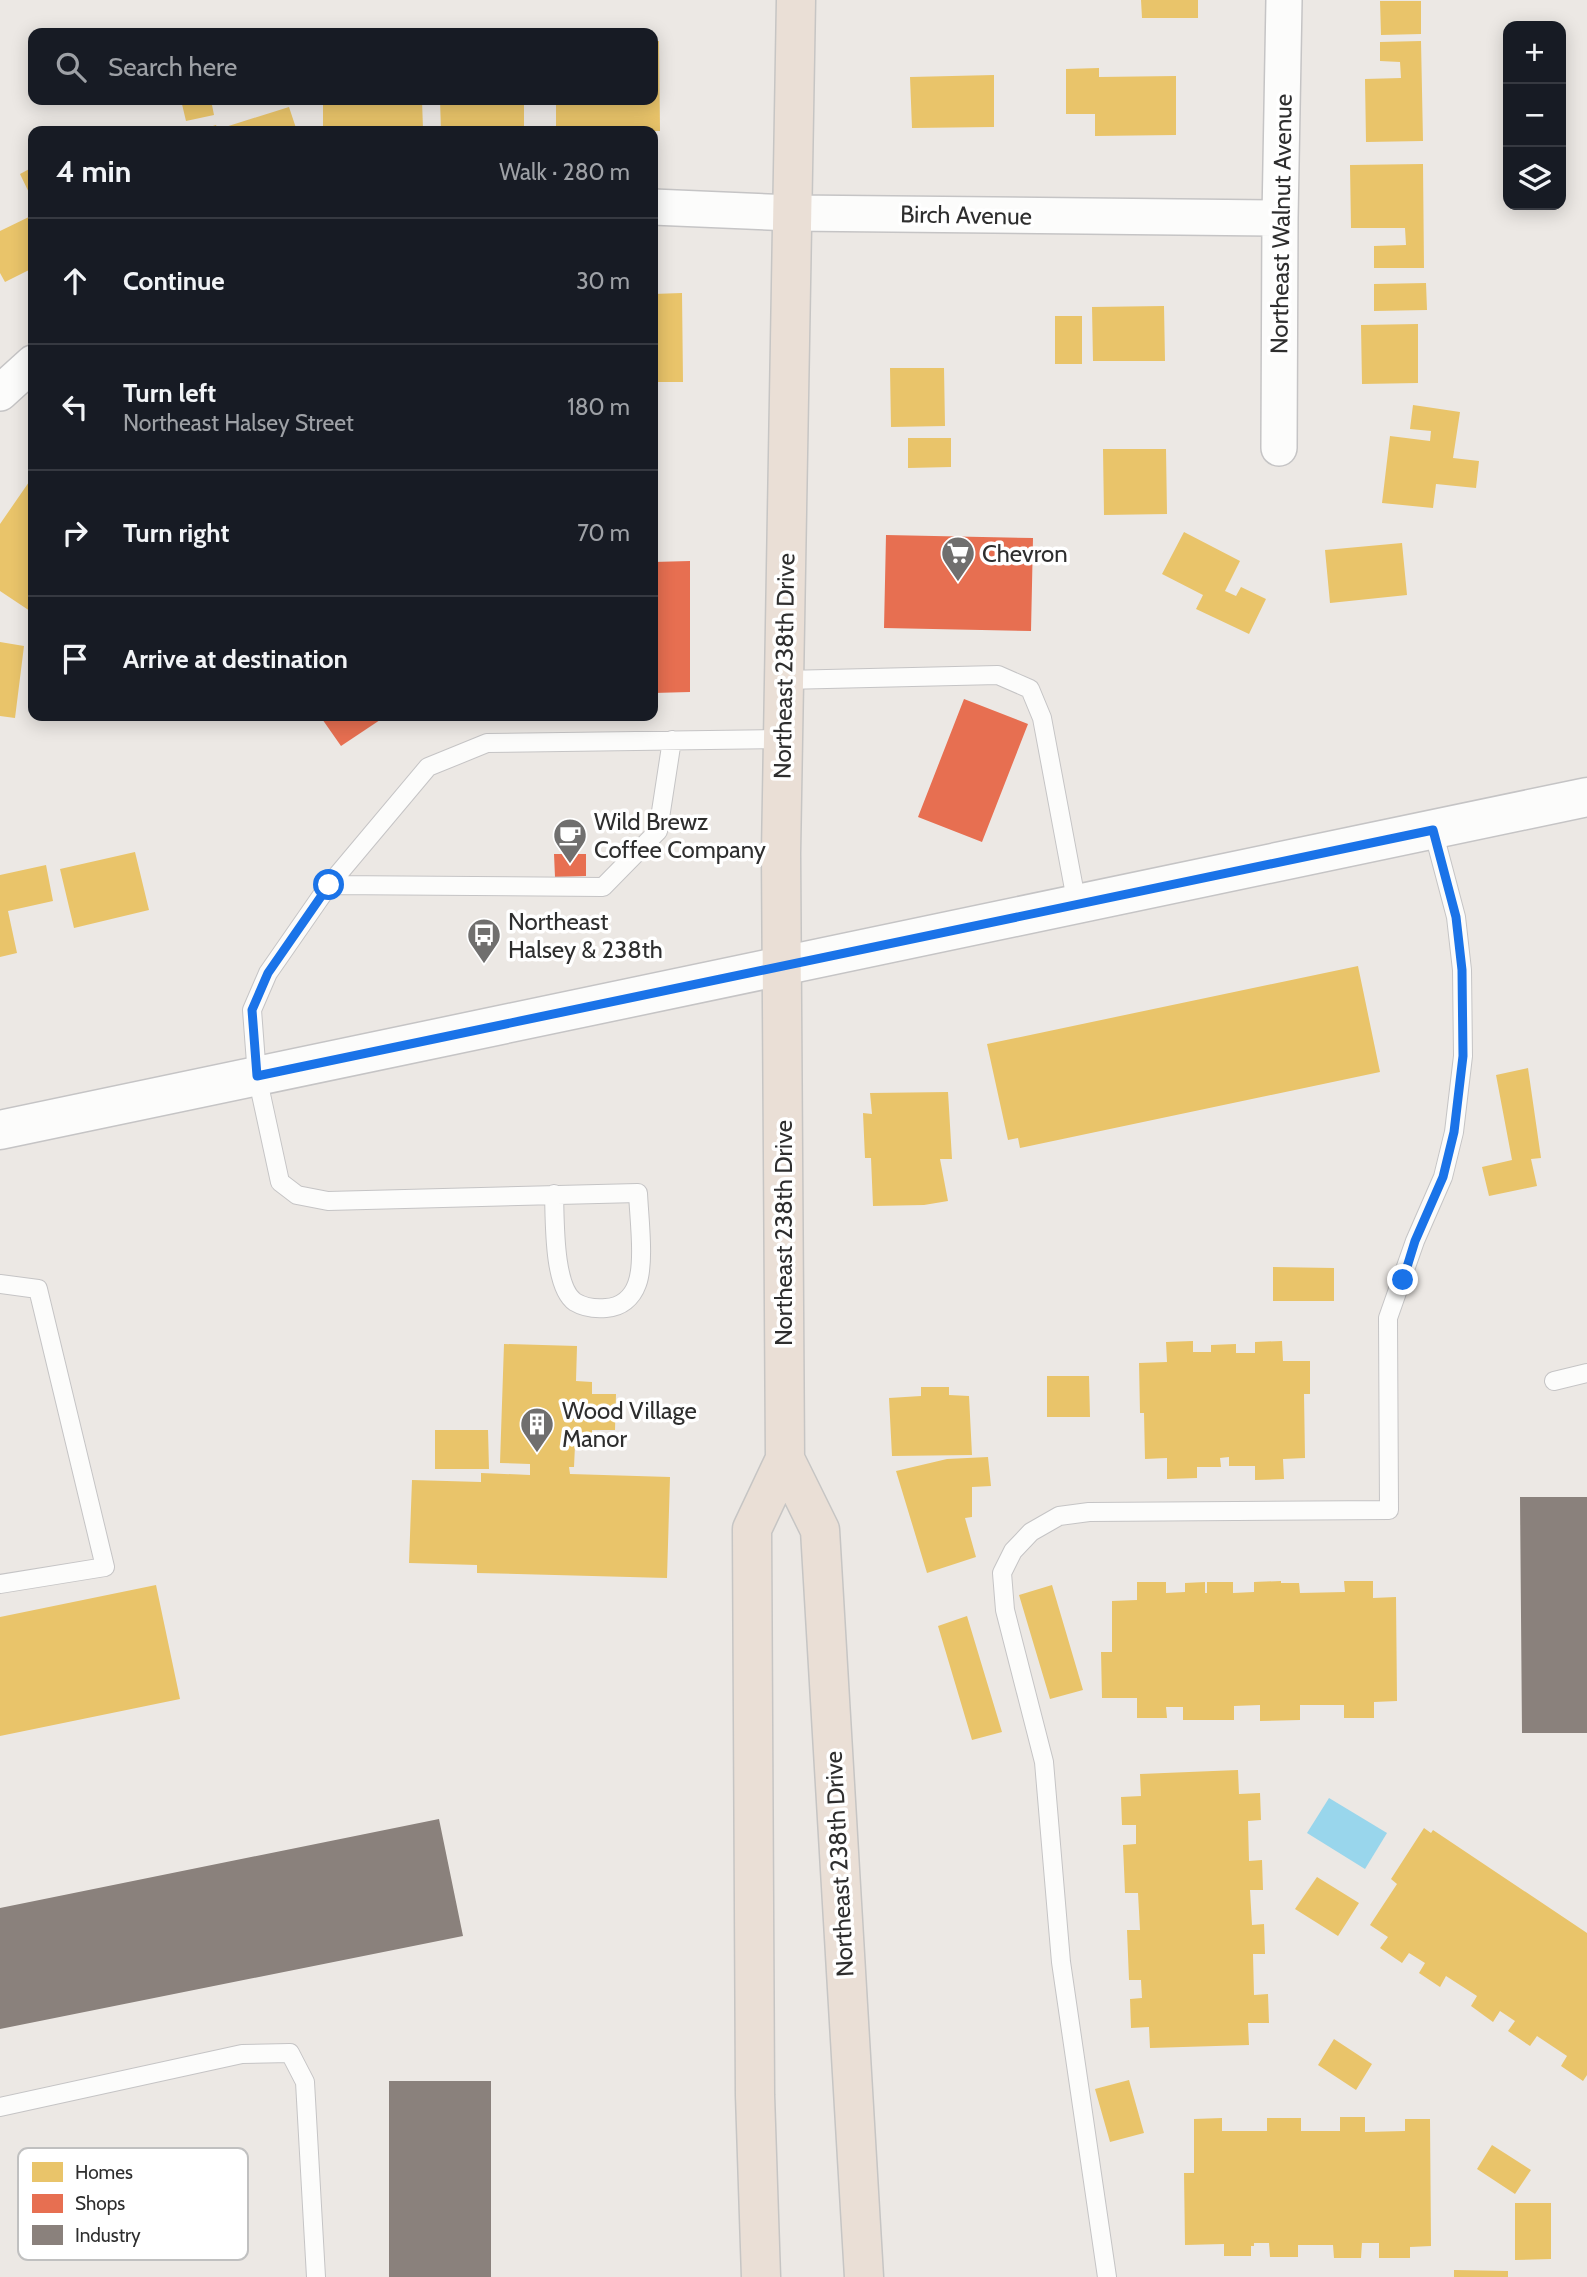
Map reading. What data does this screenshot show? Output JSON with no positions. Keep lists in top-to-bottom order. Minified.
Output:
{"streets":{"highway":["Northeast 238th Drive"],"street":["Birch Avenue","Northeast Walnut Avenue"]},"crossings":[["Birch Avenue","Northeast Walnut Avenue"],["Birch Avenue","Northeast 238th Drive"]],"places":{"supermarket":["Chevron"],"cafe":["Wild Brewz Coffee Company"],"bus stop":["Northeast Halsey & 238th"],"building":["Wood Village Manor"]},"legend":["Homes","Shops","Industry"],"page":{"map_buttons":["+","−"],"search":"Search here","heading":["4 min","Walk · 280 m"],"list":[["Continue","30 m"],["Turn left","Northeast Halsey Street","180 m"],["Turn right","70 m"],"Arrive at destination"]}}
